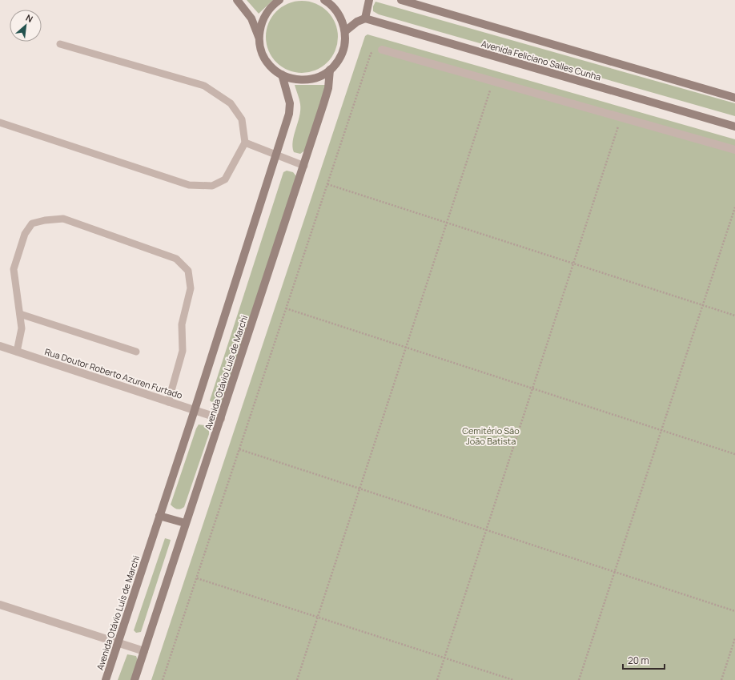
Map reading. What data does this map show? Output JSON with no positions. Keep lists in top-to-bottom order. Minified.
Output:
{"streets":{"main road":["Avenida Feliciano Salles Cunha","Avenida Otávio Luís de Marchi"],"street":["Rua Doutor Roberto Azuren Furtado"]},"crossings":[["Avenida Otávio Luís de Marchi","Rua Doutor Roberto Azuren Furtado"]],"parks":["Cemitério São João Batista"],"scale_bar":"20 m","north":"top right"}
